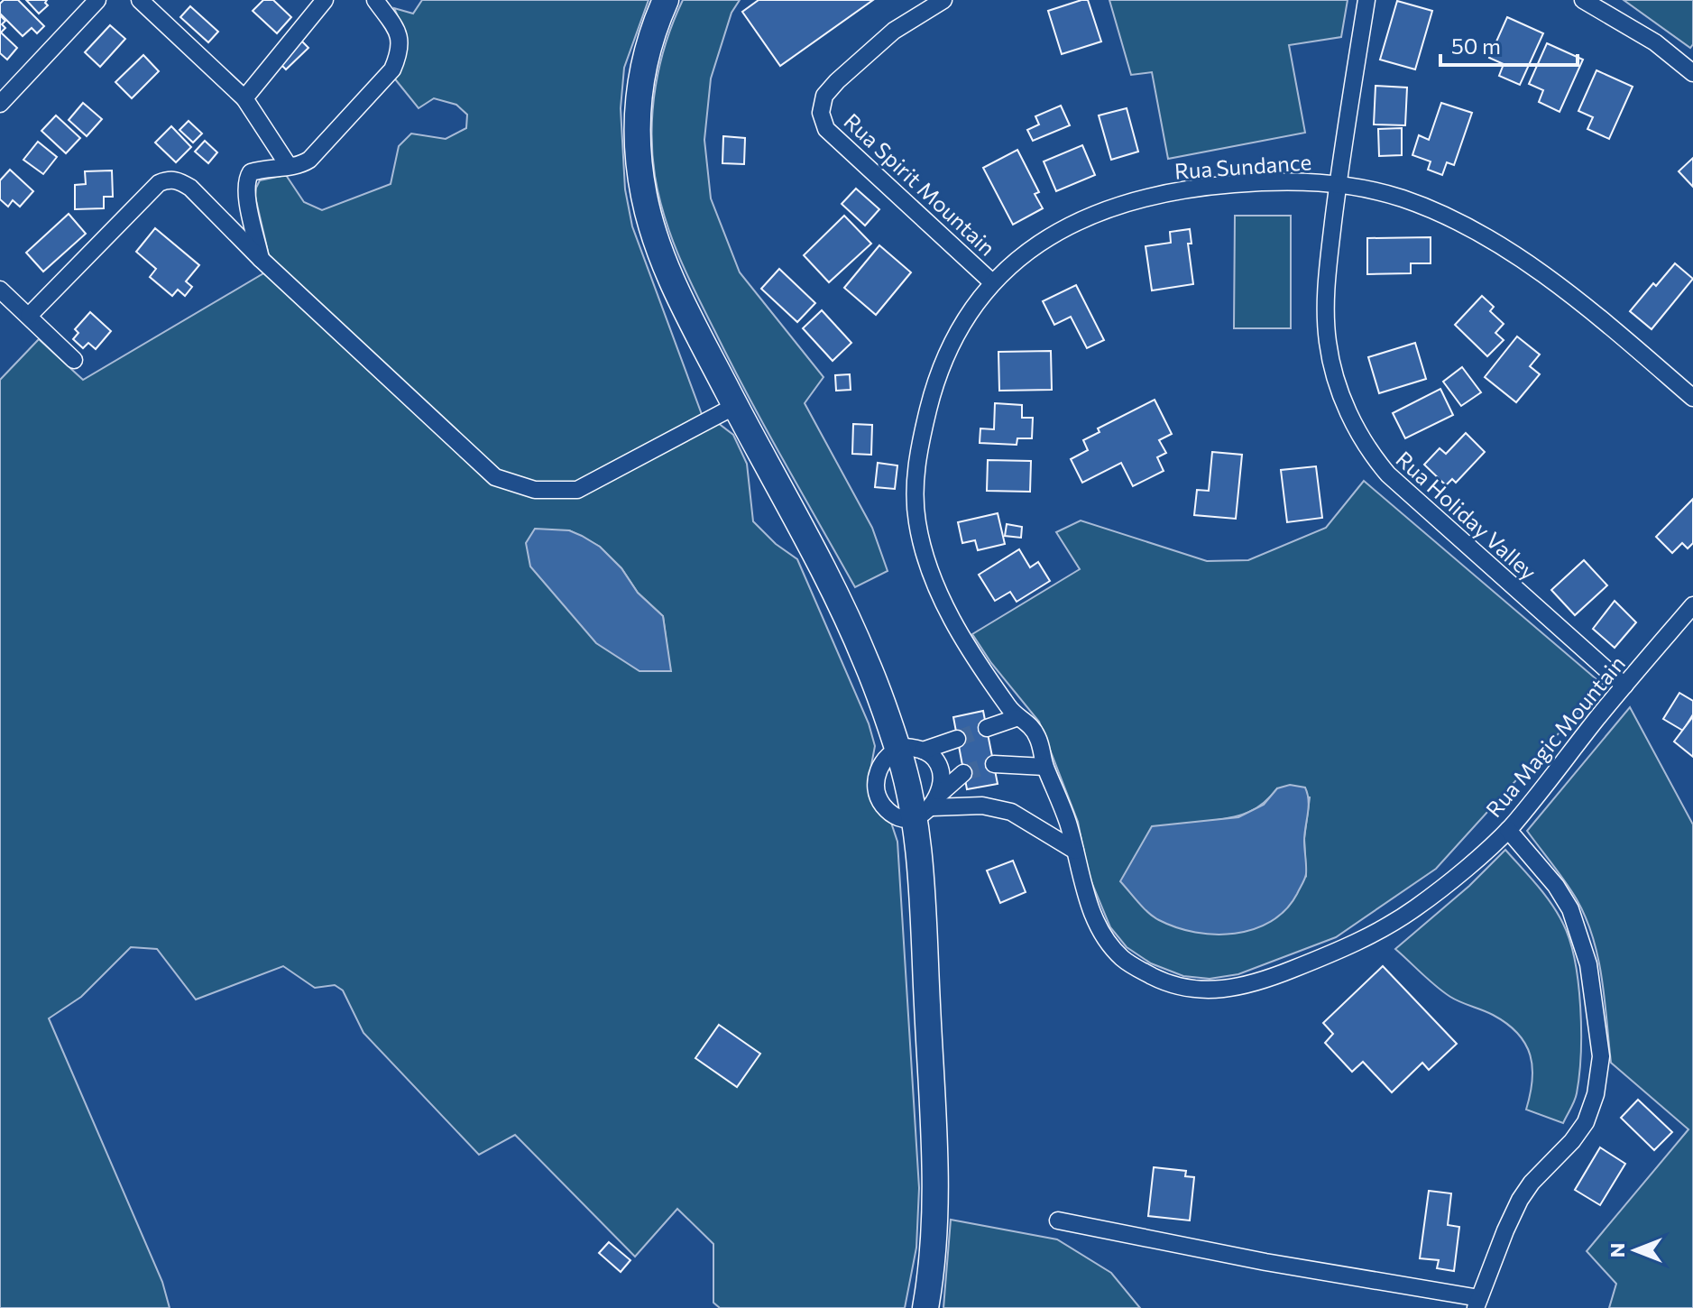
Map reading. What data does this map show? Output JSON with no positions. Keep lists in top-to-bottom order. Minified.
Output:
{"streets":{"street":["Rua Sundance","Rua Spirit Mountain","Rua Holiday Valley","Rua Magic Mountain"]},"crossings":[["Rua Sundance","Rua Spirit Mountain"],["Rua Sundance","Rua Holiday Valley"],["Rua Sundance","Rua Magic Mountain"],["Rua Holiday Valley","Rua Magic Mountain"]],"scale_bar":"50 m","north":"left"}
